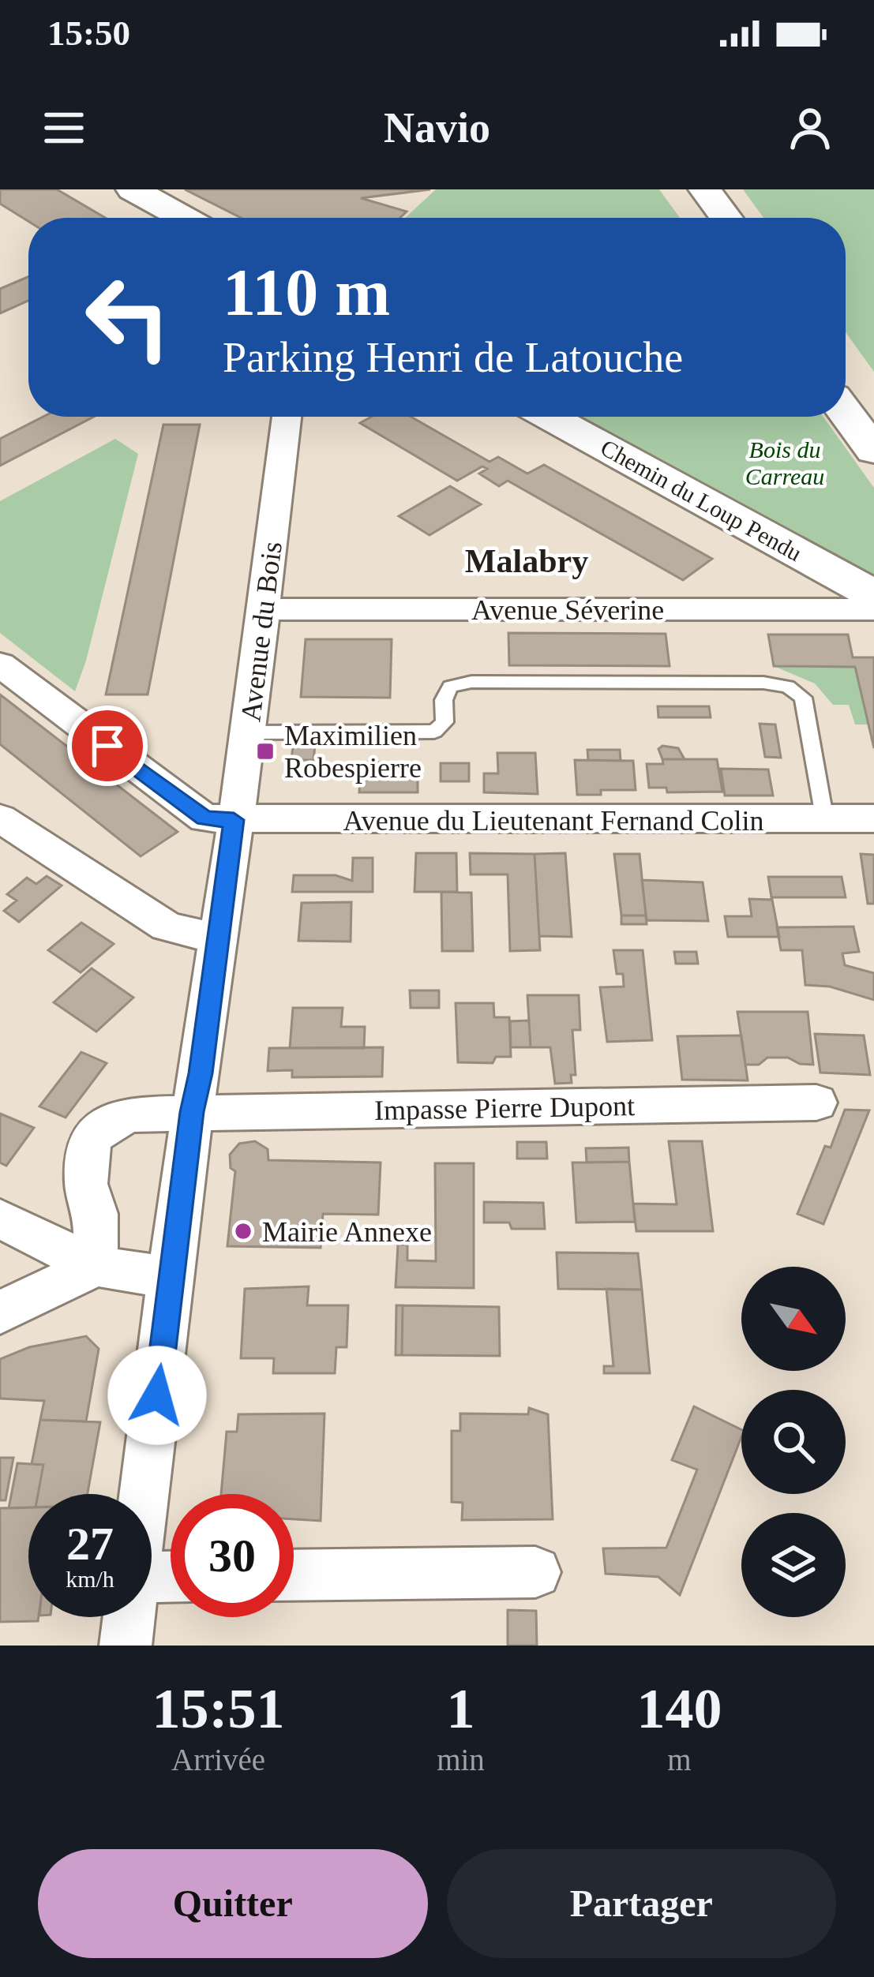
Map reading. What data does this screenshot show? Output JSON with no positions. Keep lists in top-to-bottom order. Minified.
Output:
{"streets":{"main road":["Chemin du Loup Pendu"],"street":["Avenue Séverine","Avenue du Bois","Avenue du Lieutenant Fernand Colin","Impasse Pierre Dupont"]},"crossings":[["Avenue Séverine","Avenue du Bois"],["Avenue du Bois","Avenue du Lieutenant Fernand Colin"],["Avenue du Bois","Impasse Pierre Dupont"]],"districts":["Malabry"],"parks":["Bois du Carreau"],"places":{"transit":["Maximilien Robespierre"],"other":["Mairie Annexe"]},"north":"bottom right","page":{"status":"15:50","header":"Navio","turn":["110 m","Parking Henri de Latouche"],"speed":"27 km/h","limit":"30","eta":["15:51","Arrivée","1","min","140","m"],"buttons":["Quitter","Partager"]}}
